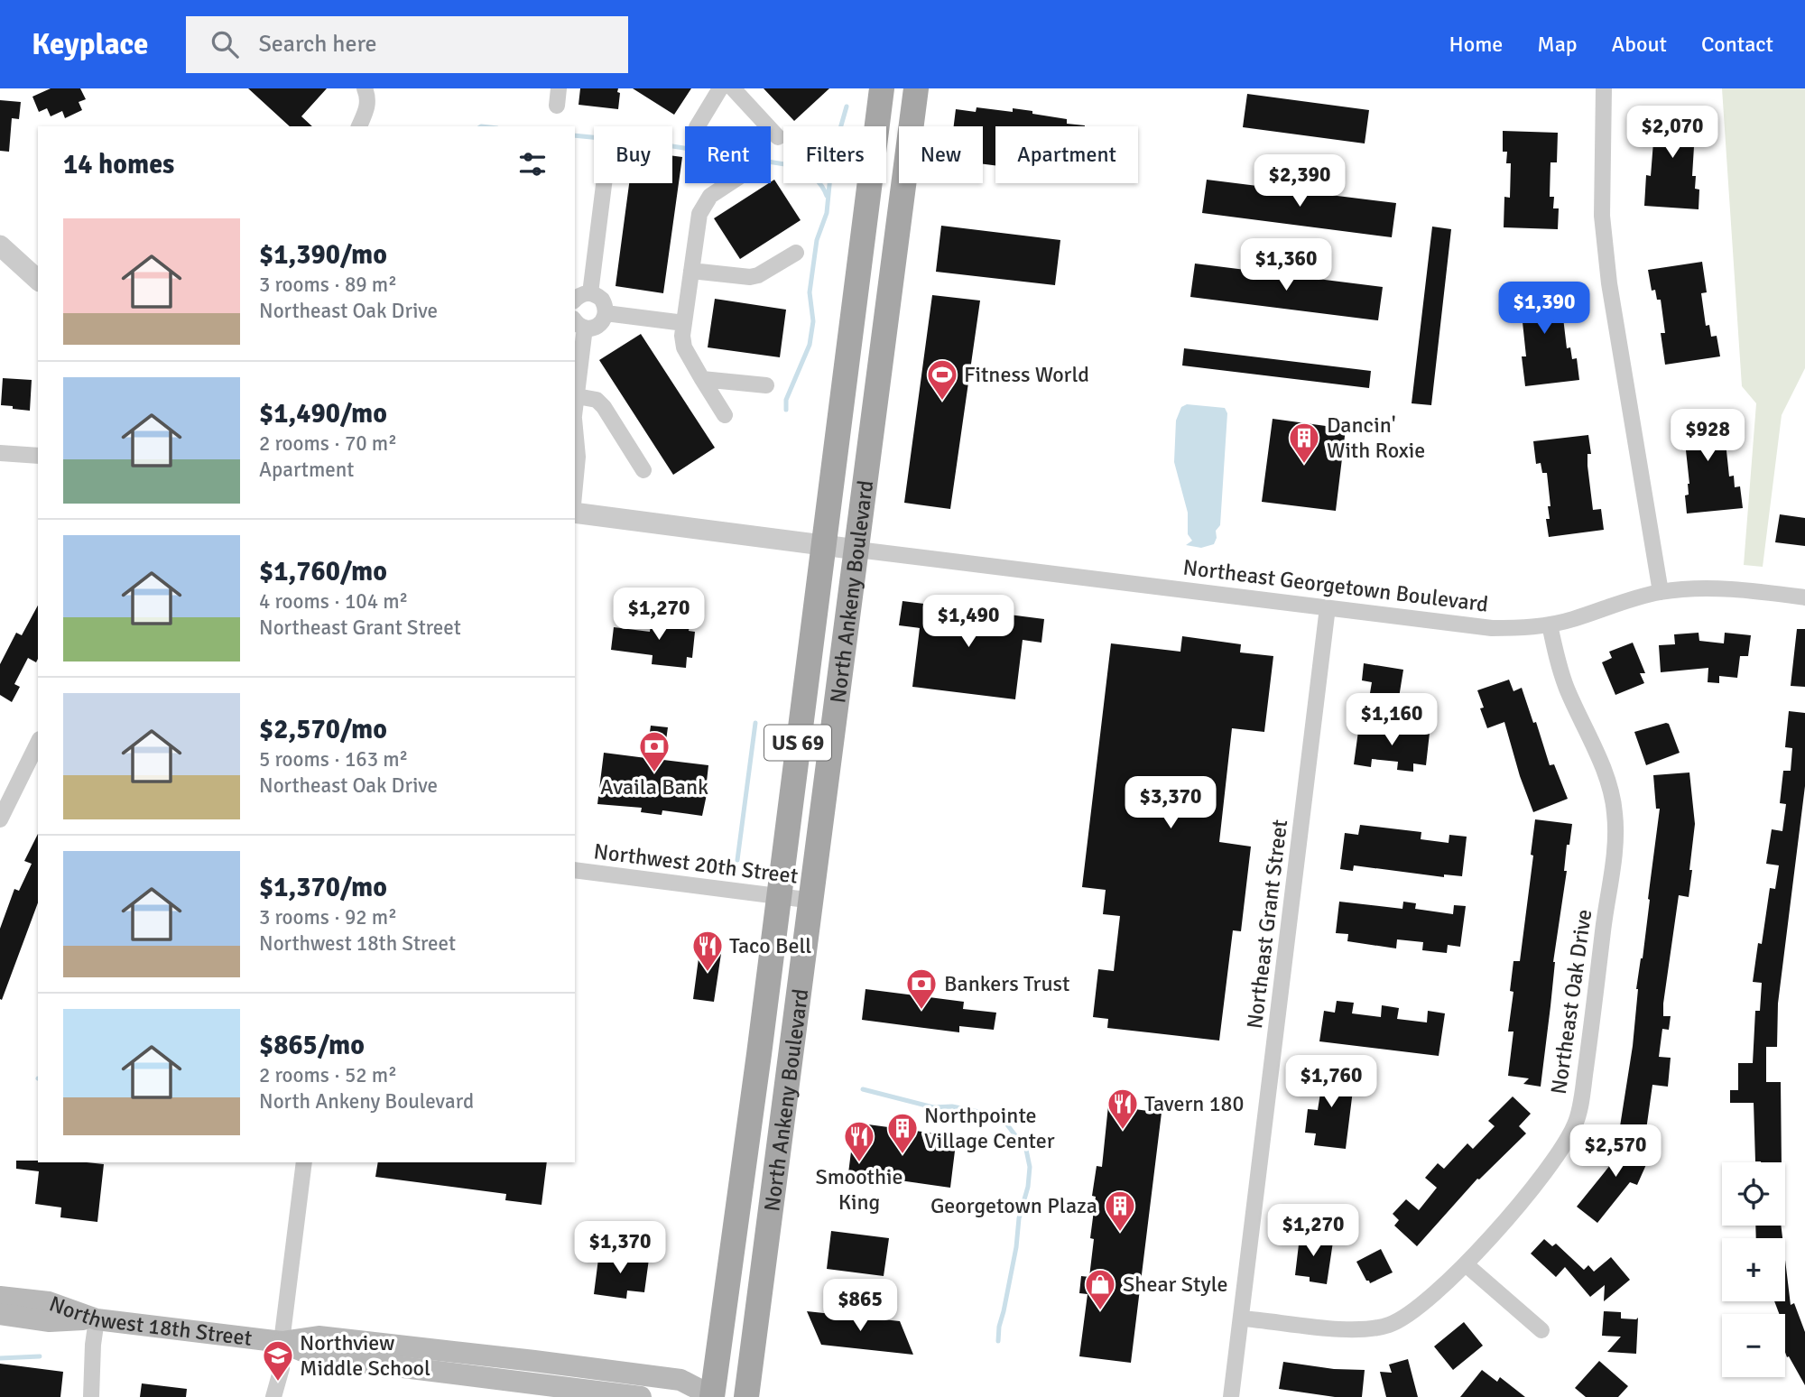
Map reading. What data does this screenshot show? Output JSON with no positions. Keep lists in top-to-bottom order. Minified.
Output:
{"streets":{"main road":["North Ankeny Boulevard","US 69","Northwest 18th Street"],"street":["Northeast Georgetown Boulevard","Northwest 20th Street","Northeast Grant Street","Northeast Oak Drive"]},"crossings":[["Northeast Georgetown Boulevard","North Ankeny Boulevard"],["Northeast Georgetown Boulevard","Northeast Grant Street"],["Northeast Georgetown Boulevard","Northeast Oak Drive"],["North Ankeny Boulevard","Northwest 20th Street"],["North Ankeny Boulevard","Northwest 18th Street"],["Northeast Grant Street","Northeast Oak Drive"]],"places":{"sports":["Fitness World"],"building":["Dancin' With Roxie","Northpointe Village Center","Georgetown Plaza"],"bank":["Availa Bank","Bankers Trust"],"restaurant":["Taco Bell","Tavern 180","Smoothie King"],"shop":["Shear Style"],"school or university":["Northview Middle School"]},"page":{"header":"Keyplace","search":"Search here","nav":["Home","Map","About","Contact"],"price":["$2,070","$2,390","$1,360","$1,390","$928","$1,270","$1,490","$1,160","$3,370","$1,760","$2,570","$1,270","$1,370","$865"],"chip":["Buy","Rent","Filters","New","Apartment"],"heading":"14 homes","list":[{"name":"$1,390/mo","note":"3 rooms · 89 m² · Northeast Oak Drive"},{"name":"$1,490/mo","note":"2 rooms · 70 m² · Apartment"},{"name":"$1,760/mo","note":"4 rooms · 104 m² · Northeast Grant Street"},{"name":"$2,570/mo","note":"5 rooms · 163 m² · Northeast Oak Drive"},{"name":"$1,370/mo","note":"3 rooms · 92 m² · Northwest 18th Street"},{"name":"$865/mo","note":"2 rooms · 52 m² · North Ankeny Boulevard"}],"map_buttons":["+","−"]}}
